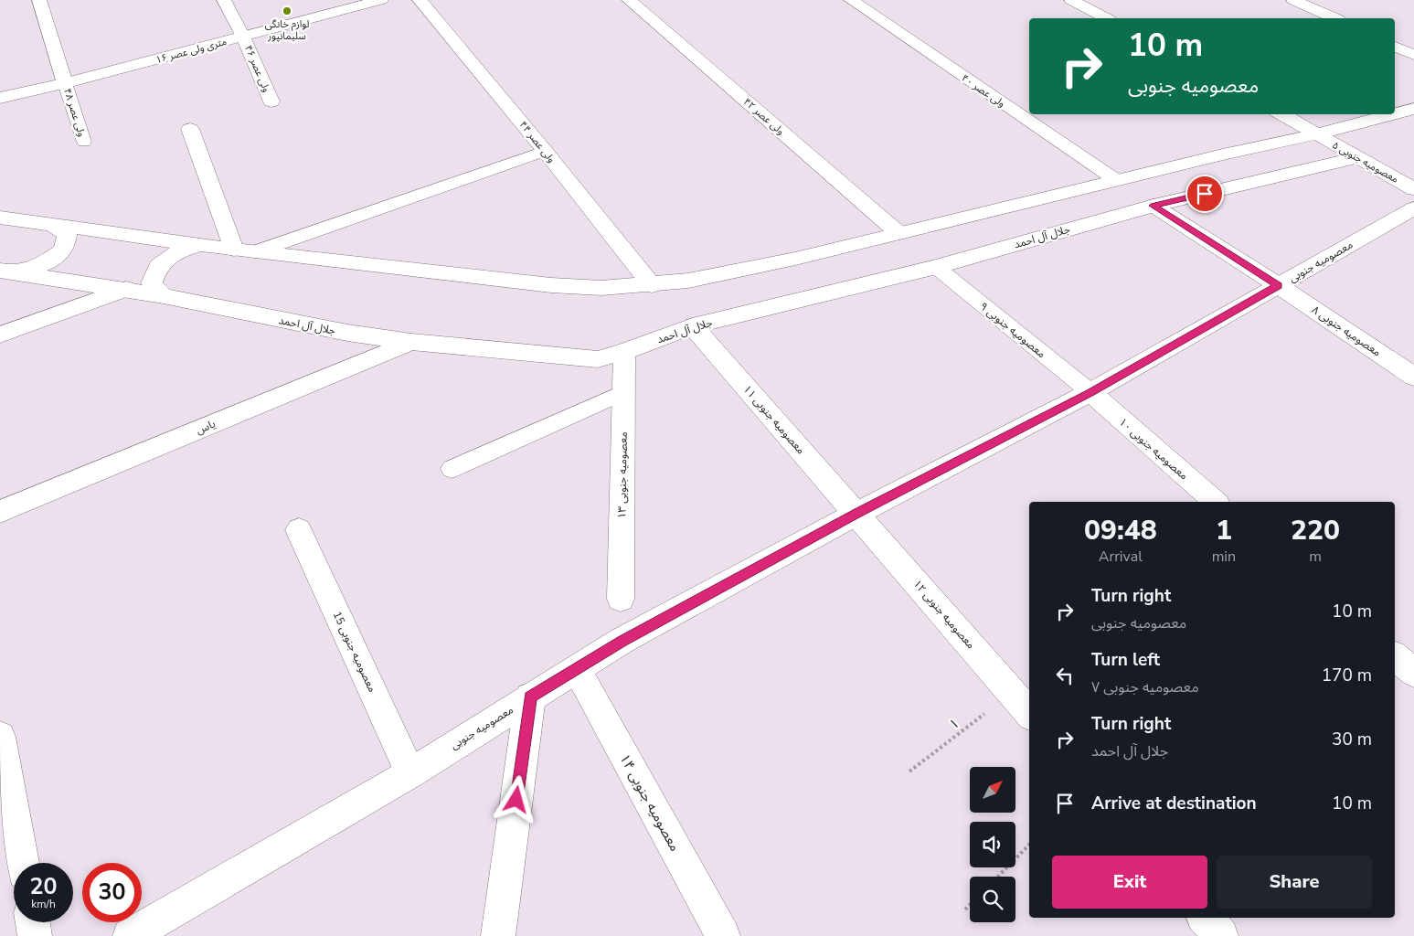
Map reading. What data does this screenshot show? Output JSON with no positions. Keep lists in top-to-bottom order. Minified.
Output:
{"streets":{"street":["۱۶ متری ولی عصر","ولی عصر ۴۶","ولی عصر ۴۰","ولی عصر ۴۲","ولی عصر ۴۴","معصومیه جنوبی ۵","جلال آل احمد","معصومیه جنوبی","معصومیه جنوبی ۸","معصومیه جنوبی ۱۱","یاس","معصومیه جنوبی ۱۰","معصومیه جنوبی ۱۳","معصومیه جنوبی ۱۲","معصومیه جنوبی 15","معصومیه جنوبی ۱۴"],"lane":["ولی عصر ۴۸","معصومیه جنوبی ۹"],"path":["۱"]},"crossings":[["۱۶ متری ولی عصر","ولی عصر ۴۶"],["۱۶ متری ولی عصر","ولی عصر ۴۸"],["معصومیه جنوبی ۵","جلال آل احمد"],["جلال آل احمد","معصومیه جنوبی ۹"],["جلال آل احمد","معصومیه جنوبی ۸"],["جلال آل احمد","معصومیه جنوبی ۱۱"],["جلال آل احمد","یاس"],["جلال آل احمد","معصومیه جنوبی ۱۳"],["معصومیه جنوبی","معصومیه جنوبی ۹"],["معصومیه جنوبی","معصومیه جنوبی ۸"],["معصومیه جنوبی","معصومیه جنوبی ۱۱"],["معصومیه جنوبی","معصومیه جنوبی ۱۰"],["معصومیه جنوبی","معصومیه جنوبی ۱۲"],["معصومیه جنوبی","معصومیه جنوبی 15"],["معصومیه جنوبی","معصومیه جنوبی ۱۴"],["معصومیه جنوبی ۹","معصومیه جنوبی ۱۰"],["معصومیه جنوبی ۱۱","معصومیه جنوبی ۱۲"],["معصومیه جنوبی ۱۲","۱"]],"places":["لوازم خانگی سلیمانپور"],"north":"top right","page":{"turn":["10 m","معصومیه جنوبی"],"eta":["09:48","Arrival","1","min","220","m"],"list":[{"name":"Turn right","note":"معصومیه جنوبی","value":"10 m"},{"name":"Turn left","note":"معصومیه جنوبی ۷","value":"170 m"},{"name":"Turn right","note":"جلال آل احمد","value":"30 m"},{"name":"Arrive at destination","value":"10 m"}],"buttons":["Exit","Share"],"speed":"20 km/h","limit":"30"}}
